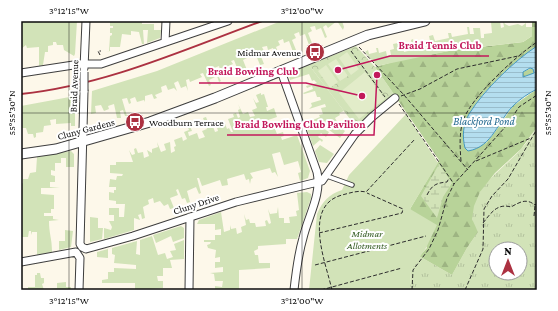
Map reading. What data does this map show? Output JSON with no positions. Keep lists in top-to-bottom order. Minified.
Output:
{"streets":{"street":["Braid Avenue","Cluny Gardens","Cluny Drive"]},"crossings":[["Braid Avenue","Cluny Gardens"],["Braid Avenue","Cluny Drive"]],"water":["Blackford Pond"],"parks":["Midmar Allotments"],"places":{"bus stop":["Midmar Avenue","Woodburn Terrace"],"other":["Braid Tennis Club","Braid Bowling Club Pavilion","Braid Bowling Club"]},"north":"top","coordinates":["3°12'15\"W","3°12'00\"W","55°55'30\"N"]}
